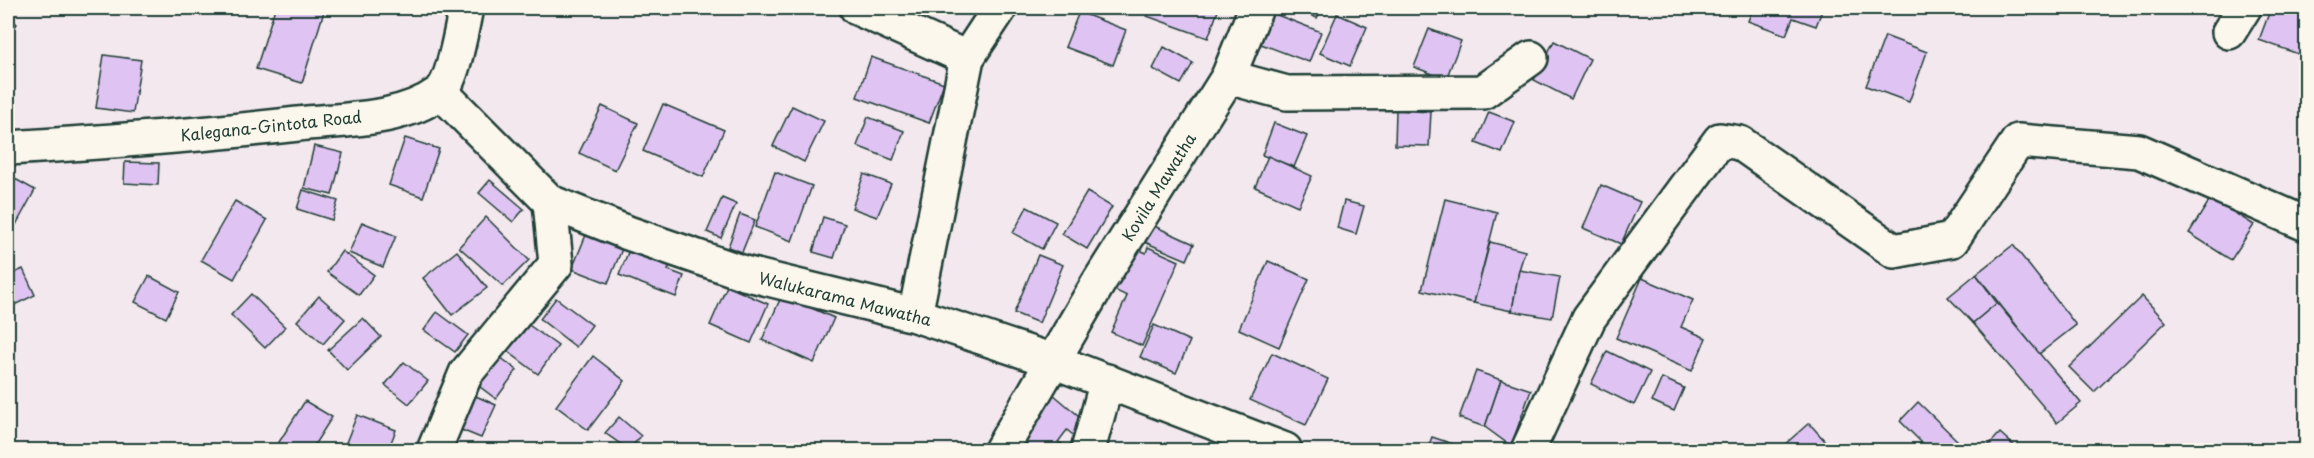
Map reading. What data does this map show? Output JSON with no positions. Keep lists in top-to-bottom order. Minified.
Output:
{"streets":{"street":["Kalegana-Gintota Road","Kovila Mawatha","Walukarama Mawatha"]},"crossings":[["Kalegana-Gintota Road","Walukarama Mawatha"],["Kovila Mawatha","Walukarama Mawatha"]]}
